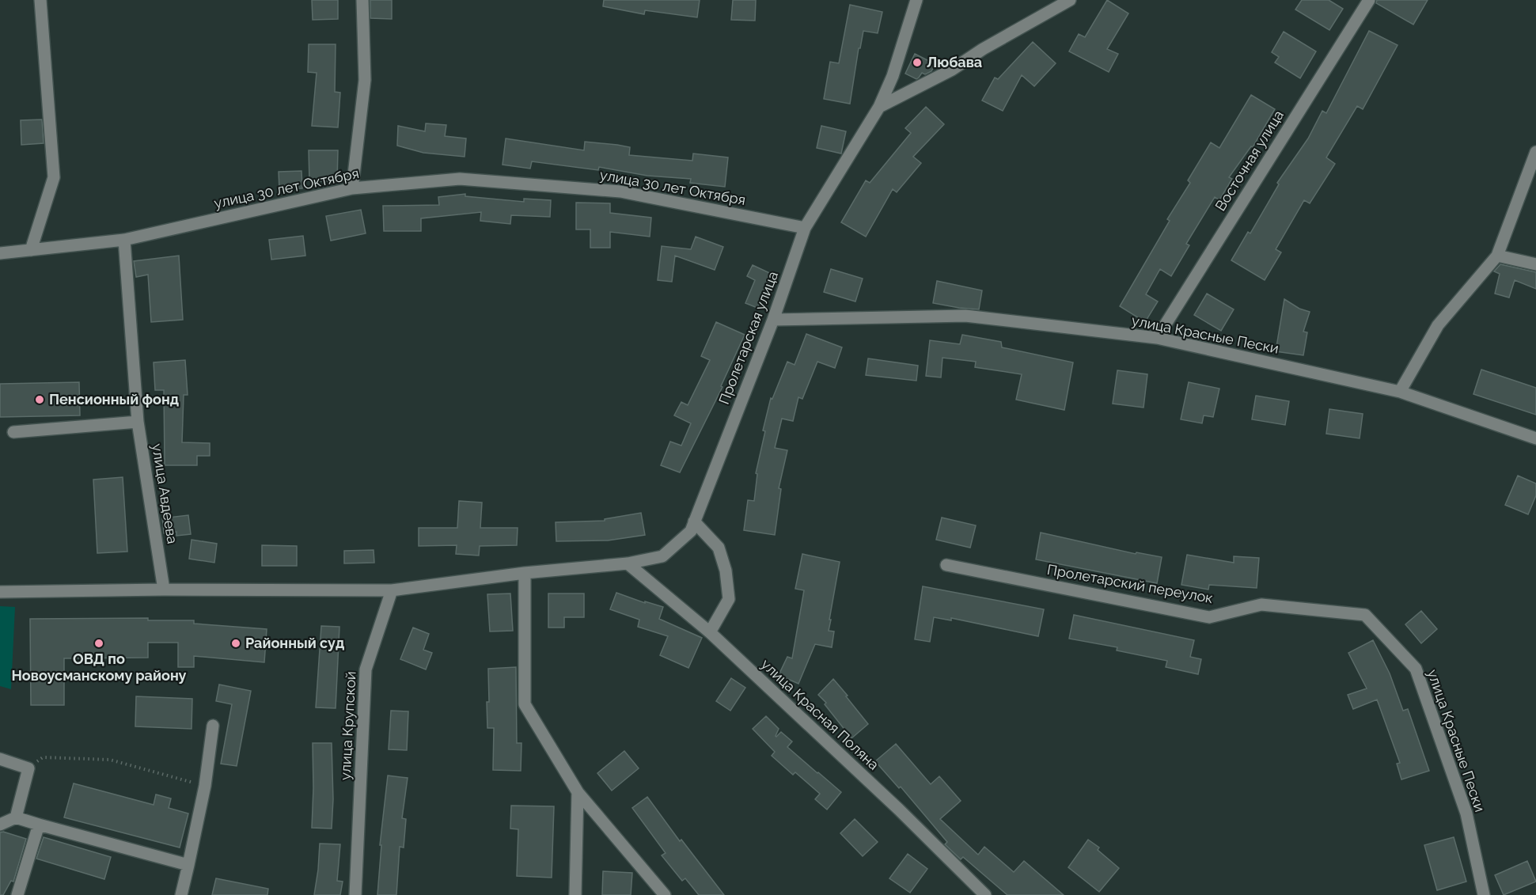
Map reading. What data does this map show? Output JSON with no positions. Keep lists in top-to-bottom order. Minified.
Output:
{"streets":{"street":["Восточная улица","улица 30 лет Октября","улица Красные Пески","Пролетарская улица","улица Авдеева","Пролетарский переулок","улица Красная Поляна","улица Крупской"]},"crossings":[["Восточная улица","улица Красные Пески"],["улица 30 лет Октября","Пролетарская улица"],["улица 30 лет Октября","улица Авдеева"],["улица Красные Пески","Пролетарская улица"],["улица Красные Пески","Пролетарский переулок"],["Пролетарская улица","улица Красная Поляна"],["Пролетарская улица","улица Крупской"]],"places":["Любава","Пенсионный фонд","ОВД по Новоусманскому району","Районный суд"]}
